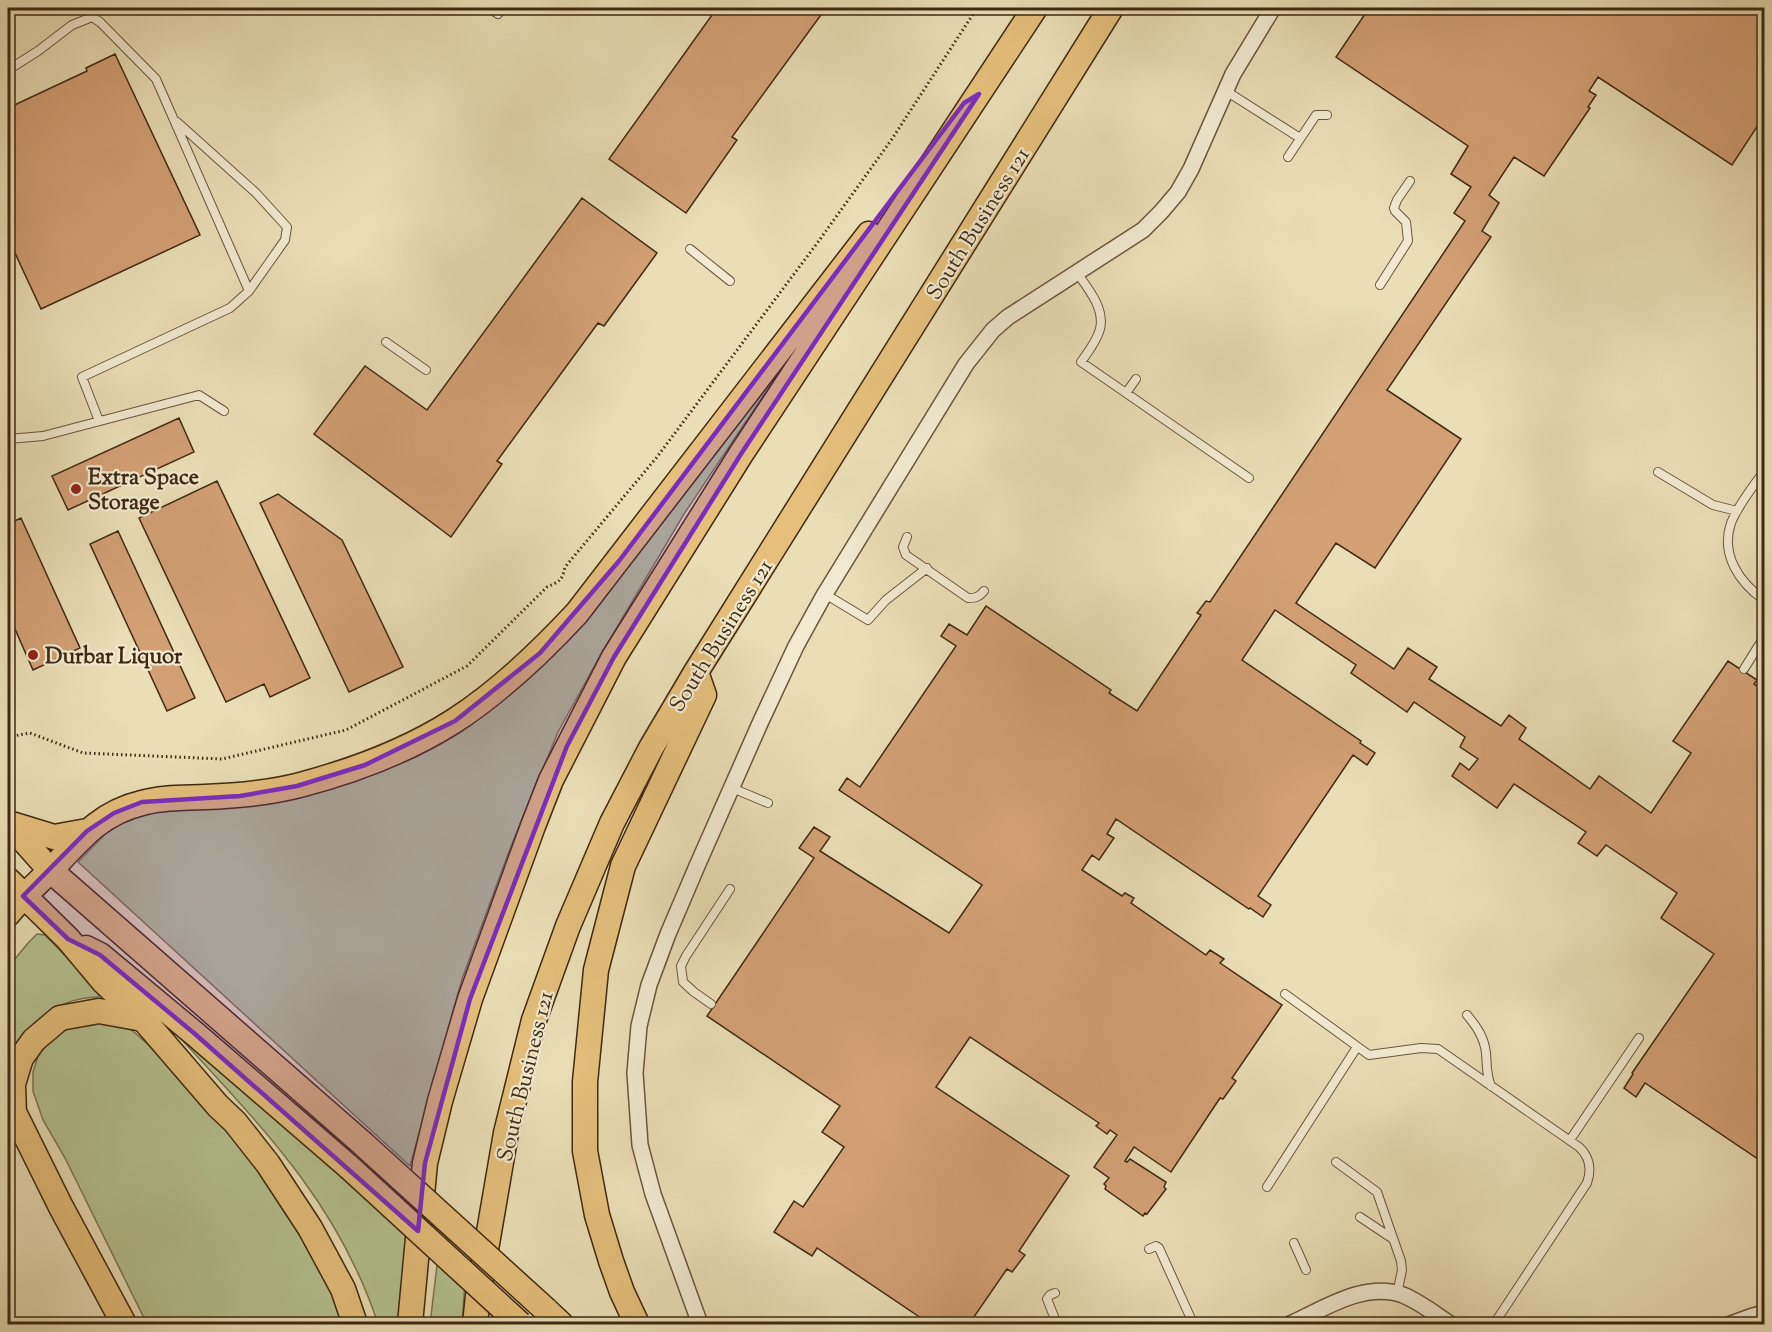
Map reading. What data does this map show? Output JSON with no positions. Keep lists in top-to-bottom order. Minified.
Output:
{"streets":{"main road":["South Business 121"]},"places":["Extra Space Storage","Durbar Liquor"]}
